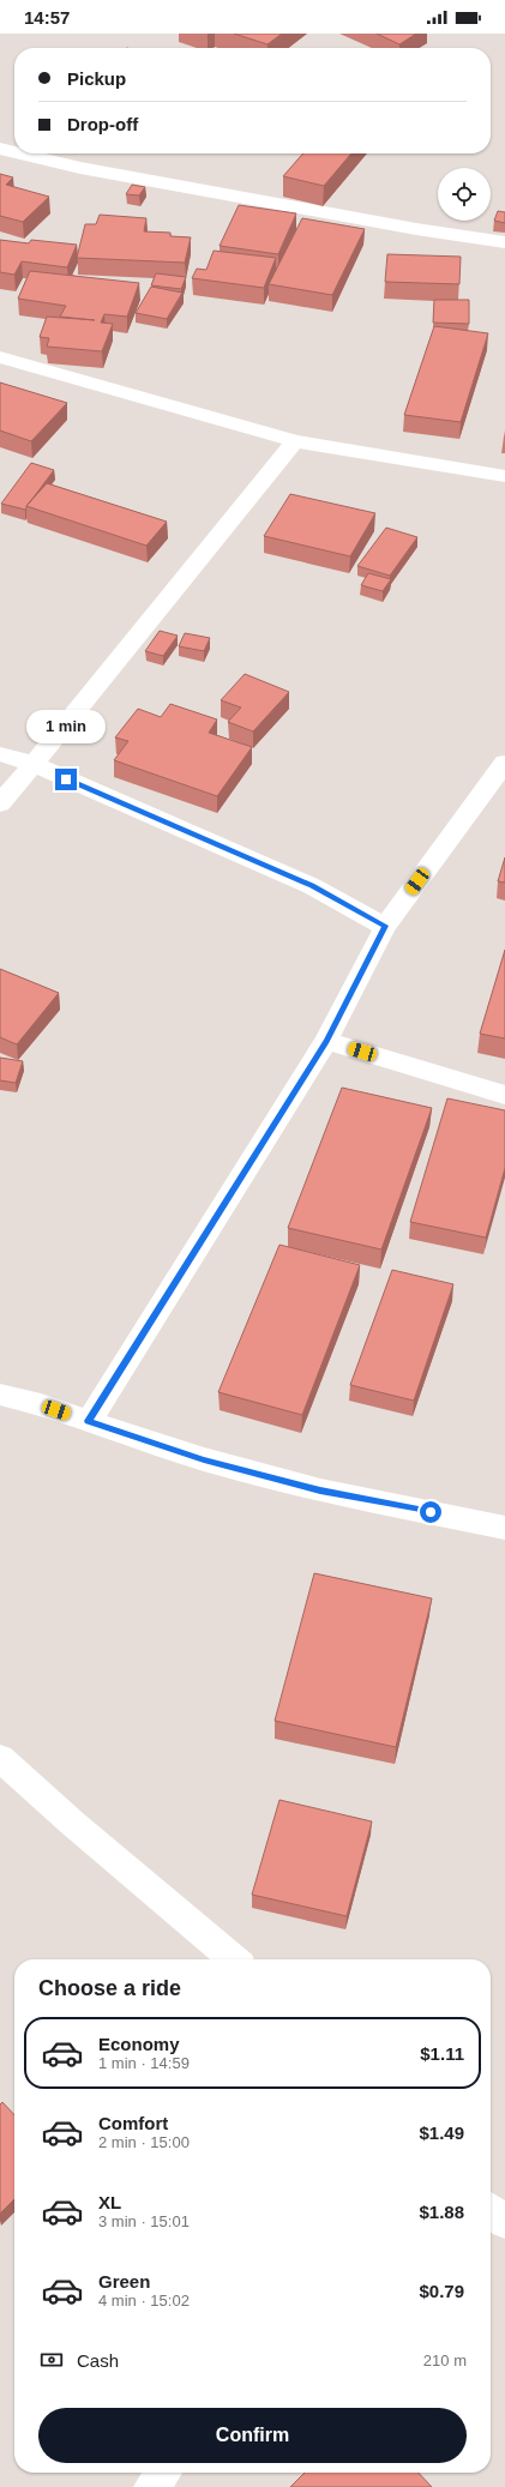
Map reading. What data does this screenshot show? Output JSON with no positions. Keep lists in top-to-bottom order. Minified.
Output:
{"page":{"status":"14:57","banner":["Pickup","Drop-off"],"bubble":"1 min","heading":"Choose a ride","list":[{"name":"Economy","note":"1 min · 14:59","value":"$1.11"},{"name":"Comfort","note":"2 min · 15:00","value":"$1.49"},{"name":"XL","note":"3 min · 15:01","value":"$1.88"},{"name":"Green","note":"4 min · 15:02","value":"$0.79"}],"pay":["Cash","210 m"],"buttons":"Confirm"}}
